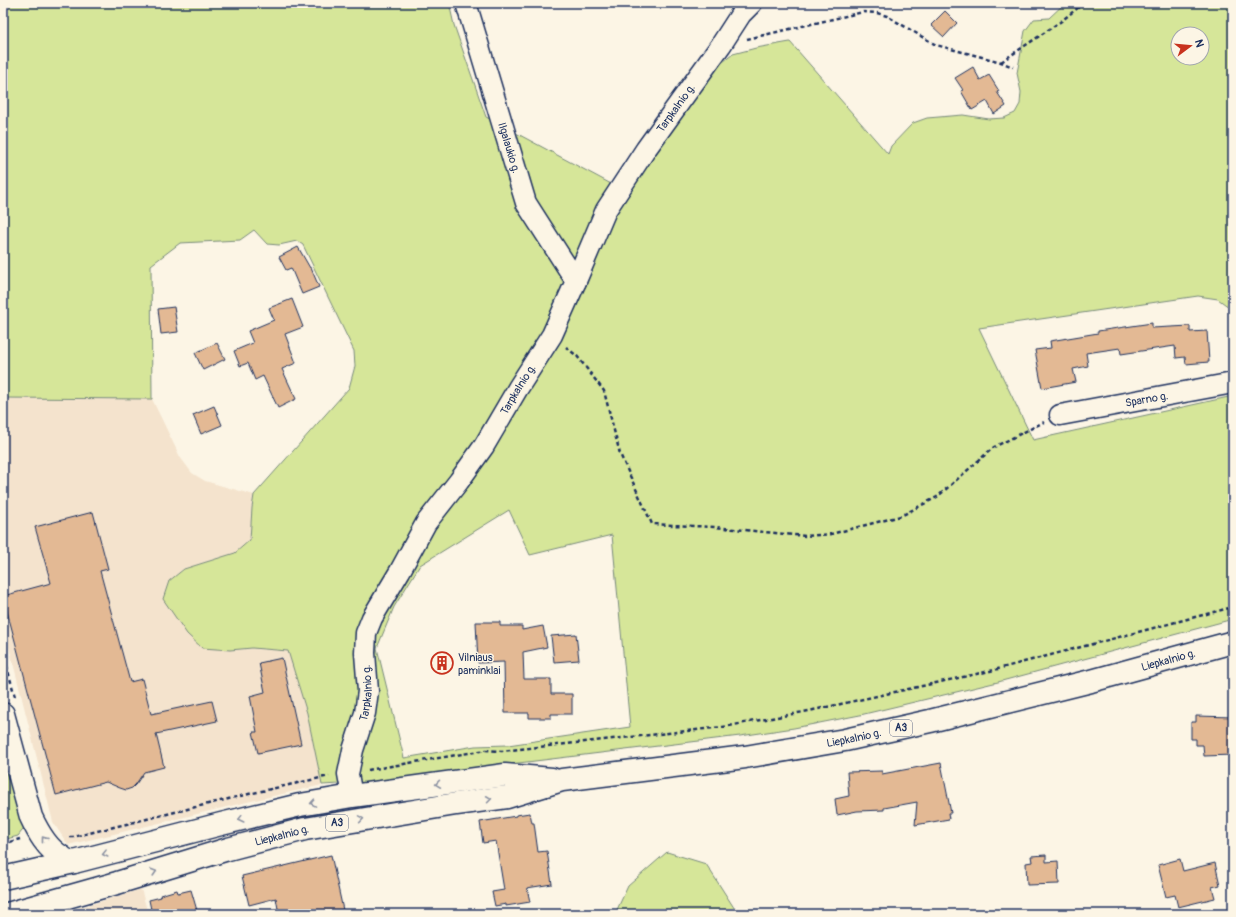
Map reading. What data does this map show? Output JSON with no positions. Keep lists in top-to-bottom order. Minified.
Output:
{"streets":{"main road":["Liepkalnio g.","A3"],"street":["Tarpkalnio g.","Ilgalaukio g.","Sparno g."]},"crossings":[["Tarpkalnio g.","Ilgalaukio g."],["Tarpkalnio g.","Liepkalnio g."]],"places":{"building":["Vilniaus paminklai"]},"north":"right"}
